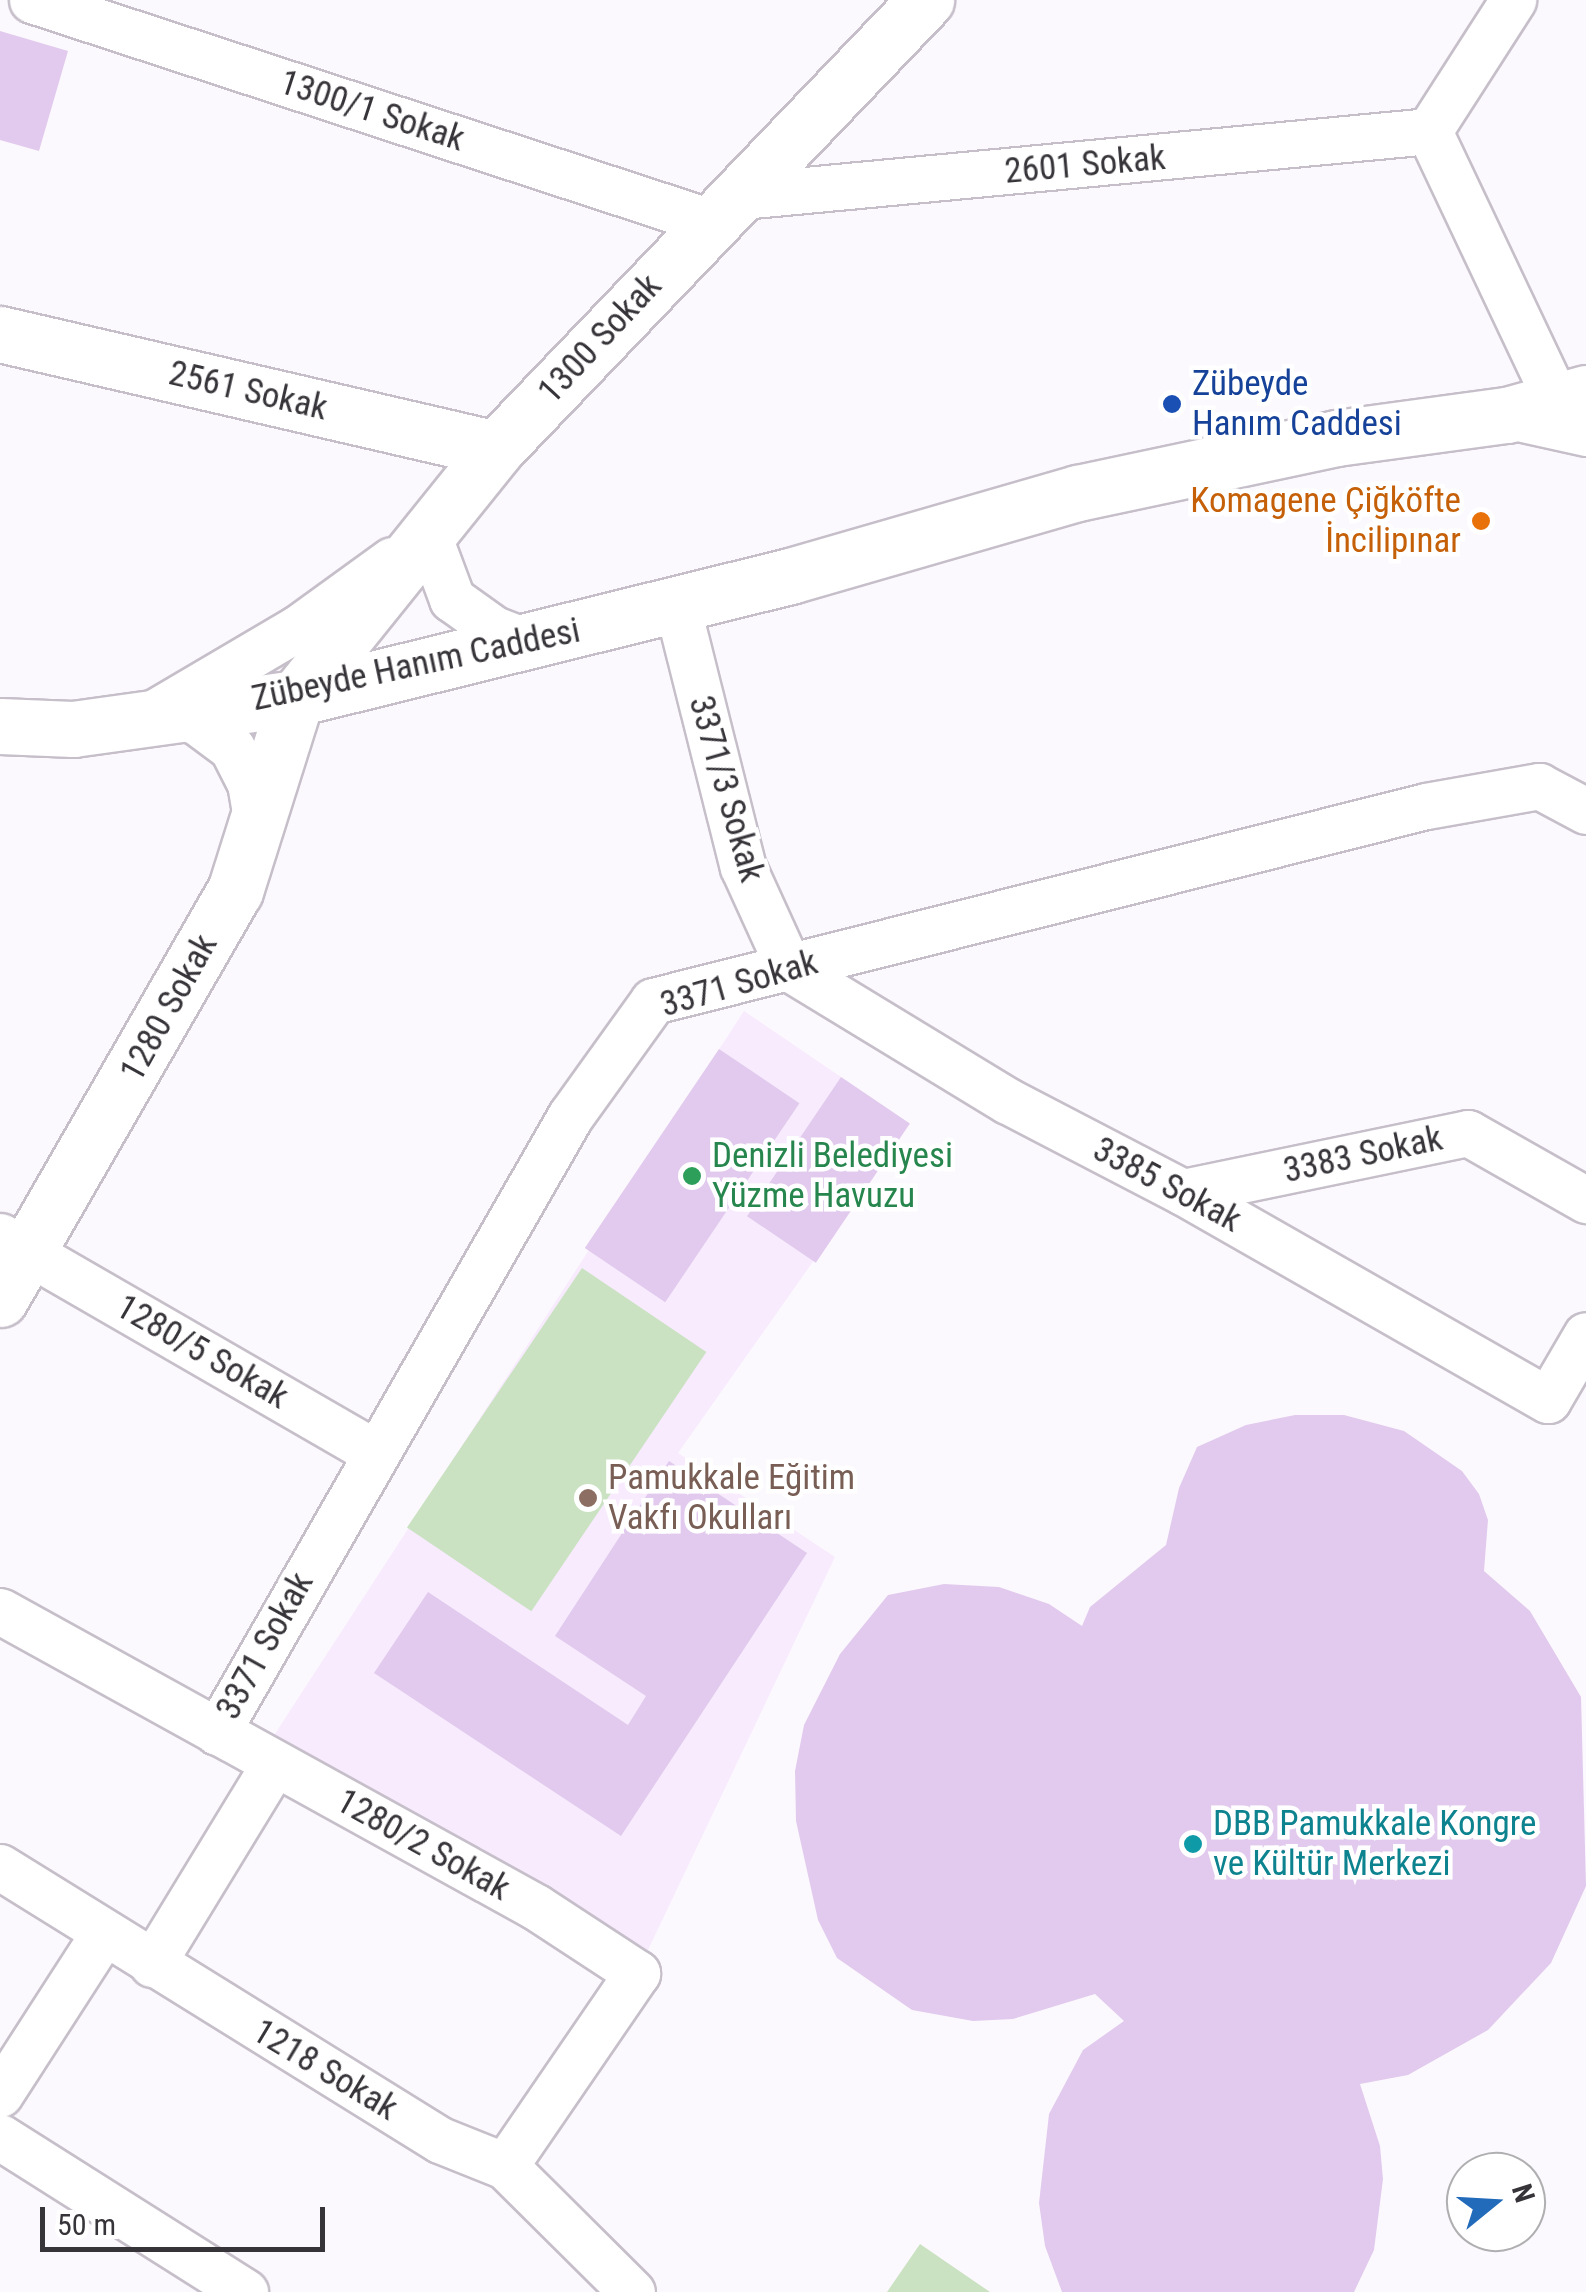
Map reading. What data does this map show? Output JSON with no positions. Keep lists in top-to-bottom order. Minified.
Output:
{"streets":{"street":["1300/1 Sokak","2601 Sokak","1300 Sokak","2561 Sokak","Zübeyde Hanım Caddesi","3371/3 Sokak","3371 Sokak","1280 Sokak","3383 Sokak","3385 Sokak","1280/5 Sokak","1280/2 Sokak","1218 Sokak"]},"crossings":[["1300/1 Sokak","2601 Sokak"],["1300/1 Sokak","1300 Sokak"],["2601 Sokak","1300 Sokak"],["1300 Sokak","2561 Sokak"],["1300 Sokak","Zübeyde Hanım Caddesi"],["1300 Sokak","1280 Sokak"],["Zübeyde Hanım Caddesi","3371/3 Sokak"],["Zübeyde Hanım Caddesi","1280 Sokak"],["3371/3 Sokak","3371 Sokak"],["3371/3 Sokak","3385 Sokak"],["3371 Sokak","3385 Sokak"],["3371 Sokak","1280/5 Sokak"],["3371 Sokak","1280/2 Sokak"],["1280 Sokak","1280/5 Sokak"],["3383 Sokak","3385 Sokak"],["1280/2 Sokak","1218 Sokak"]],"places":["Zübeyde Hanım Caddesi","Komagene Çiğköfte İncilipınar","Denizli Belediyesi Yüzme Havuzu","Pamukkale Eğitim Vakfı Okulları","DBB Pamukkale Kongre ve Kültür Merkezi"],"scale_bar":"50 m","north":"right"}
